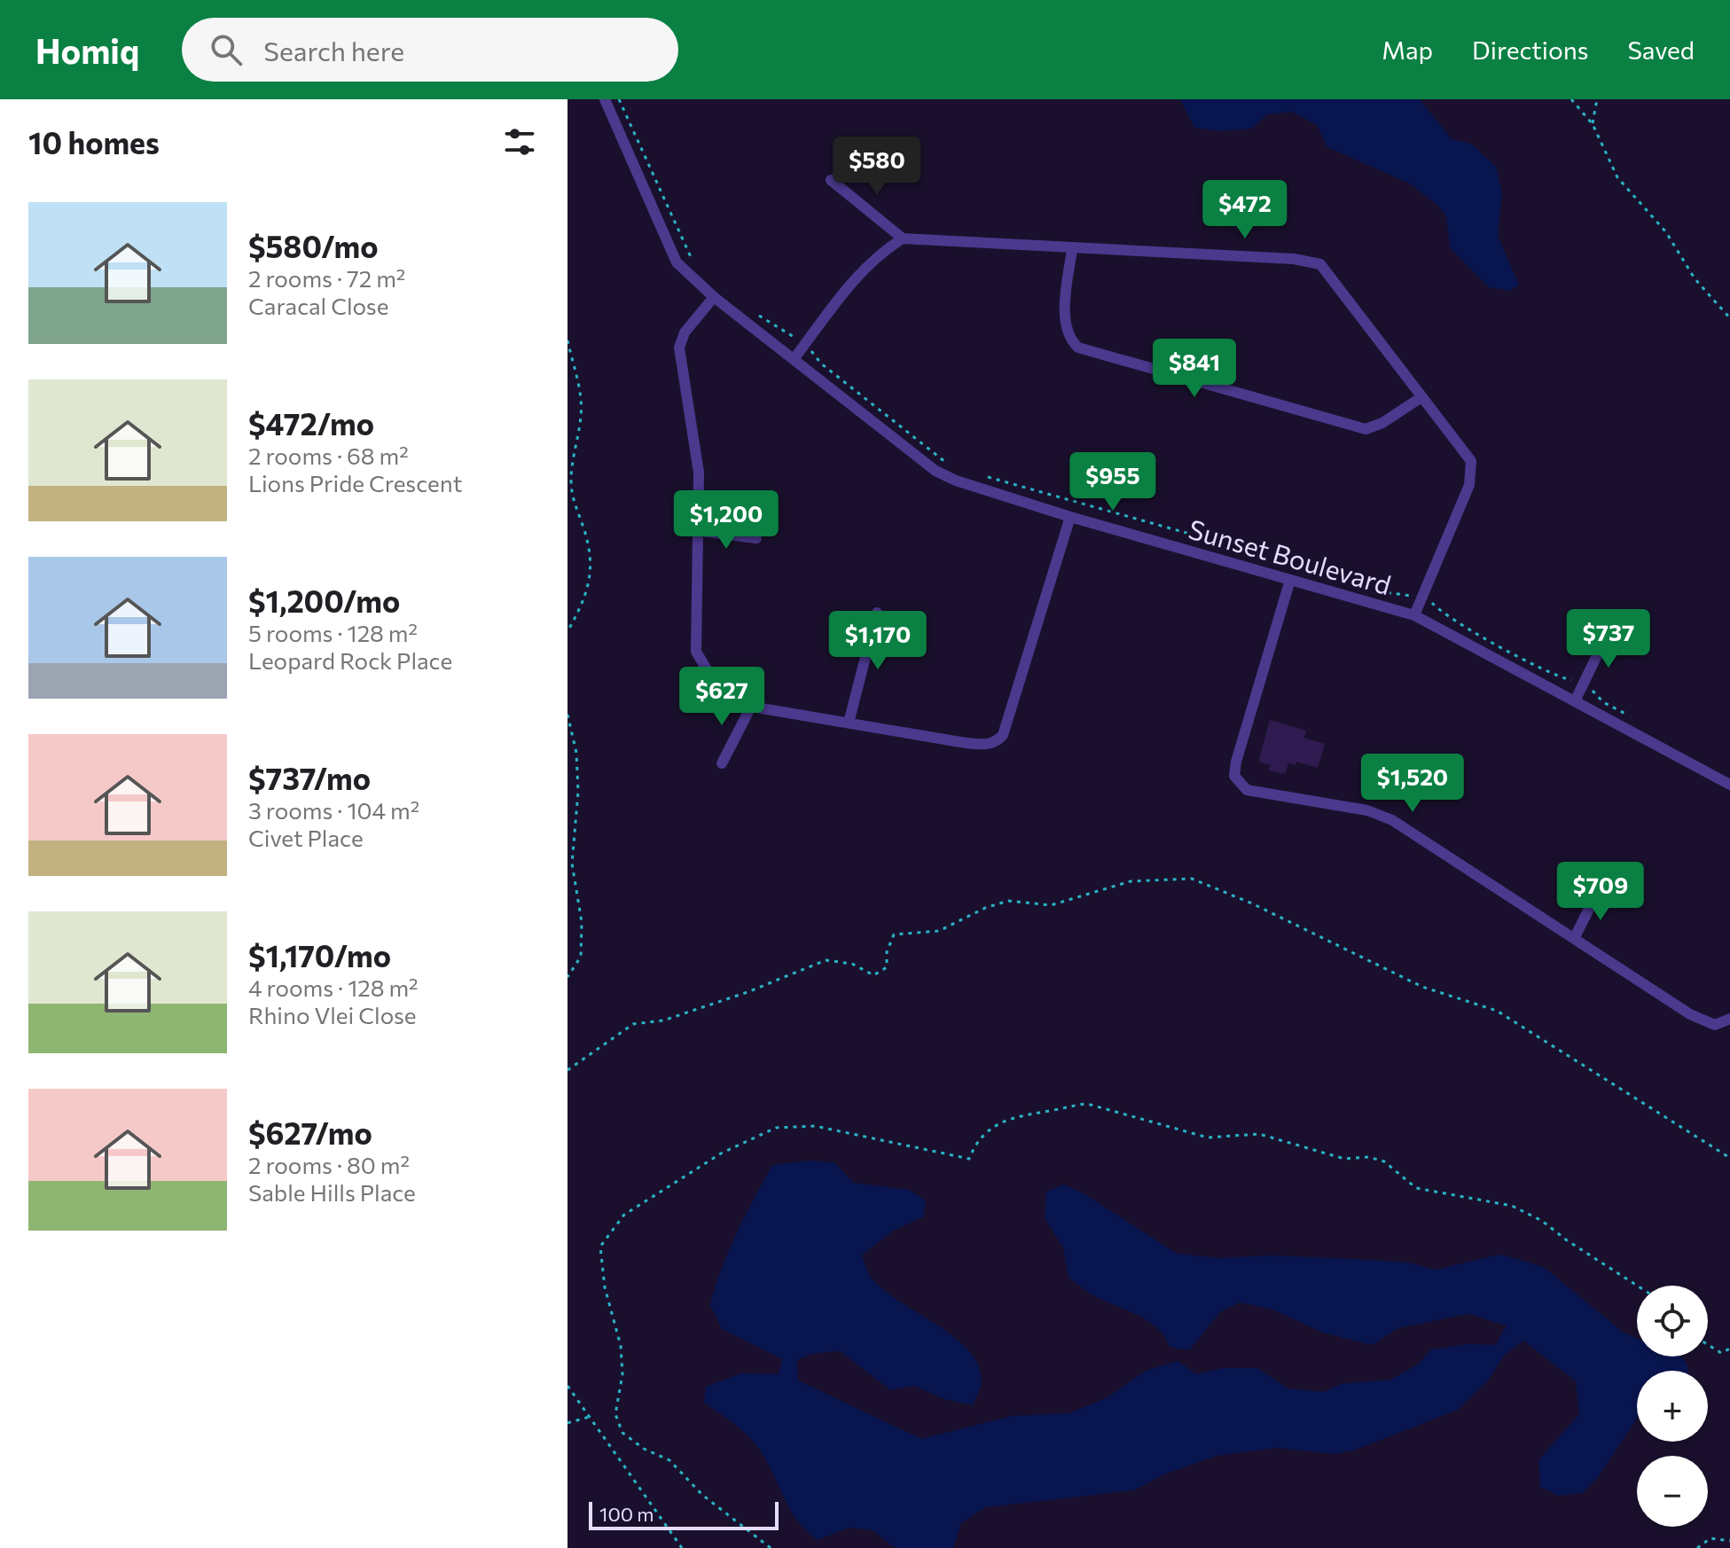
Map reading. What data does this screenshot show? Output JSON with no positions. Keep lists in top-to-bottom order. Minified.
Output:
{"streets":{"street":["Sunset Boulevard"]},"scale_bar":"100 m","page":{"header":"Homiq","search":"Search here","nav":["Map","Directions","Saved"],"heading":"10 homes","price":["$580","$472","$841","$955","$1,200","$737","$1,170","$627","$1,520","$709"],"list":[{"name":"$580/mo","note":"2 rooms · 72 m² · Caracal Close"},{"name":"$472/mo","note":"2 rooms · 68 m² · Lions Pride Crescent"},{"name":"$1,200/mo","note":"5 rooms · 128 m² · Leopard Rock Place"},{"name":"$737/mo","note":"3 rooms · 104 m² · Civet Place"},{"name":"$1,170/mo","note":"4 rooms · 128 m² · Rhino Vlei Close"},{"name":"$627/mo","note":"2 rooms · 80 m² · Sable Hills Place"}],"map_buttons":["+","−"],"scale":"100 m"}}
